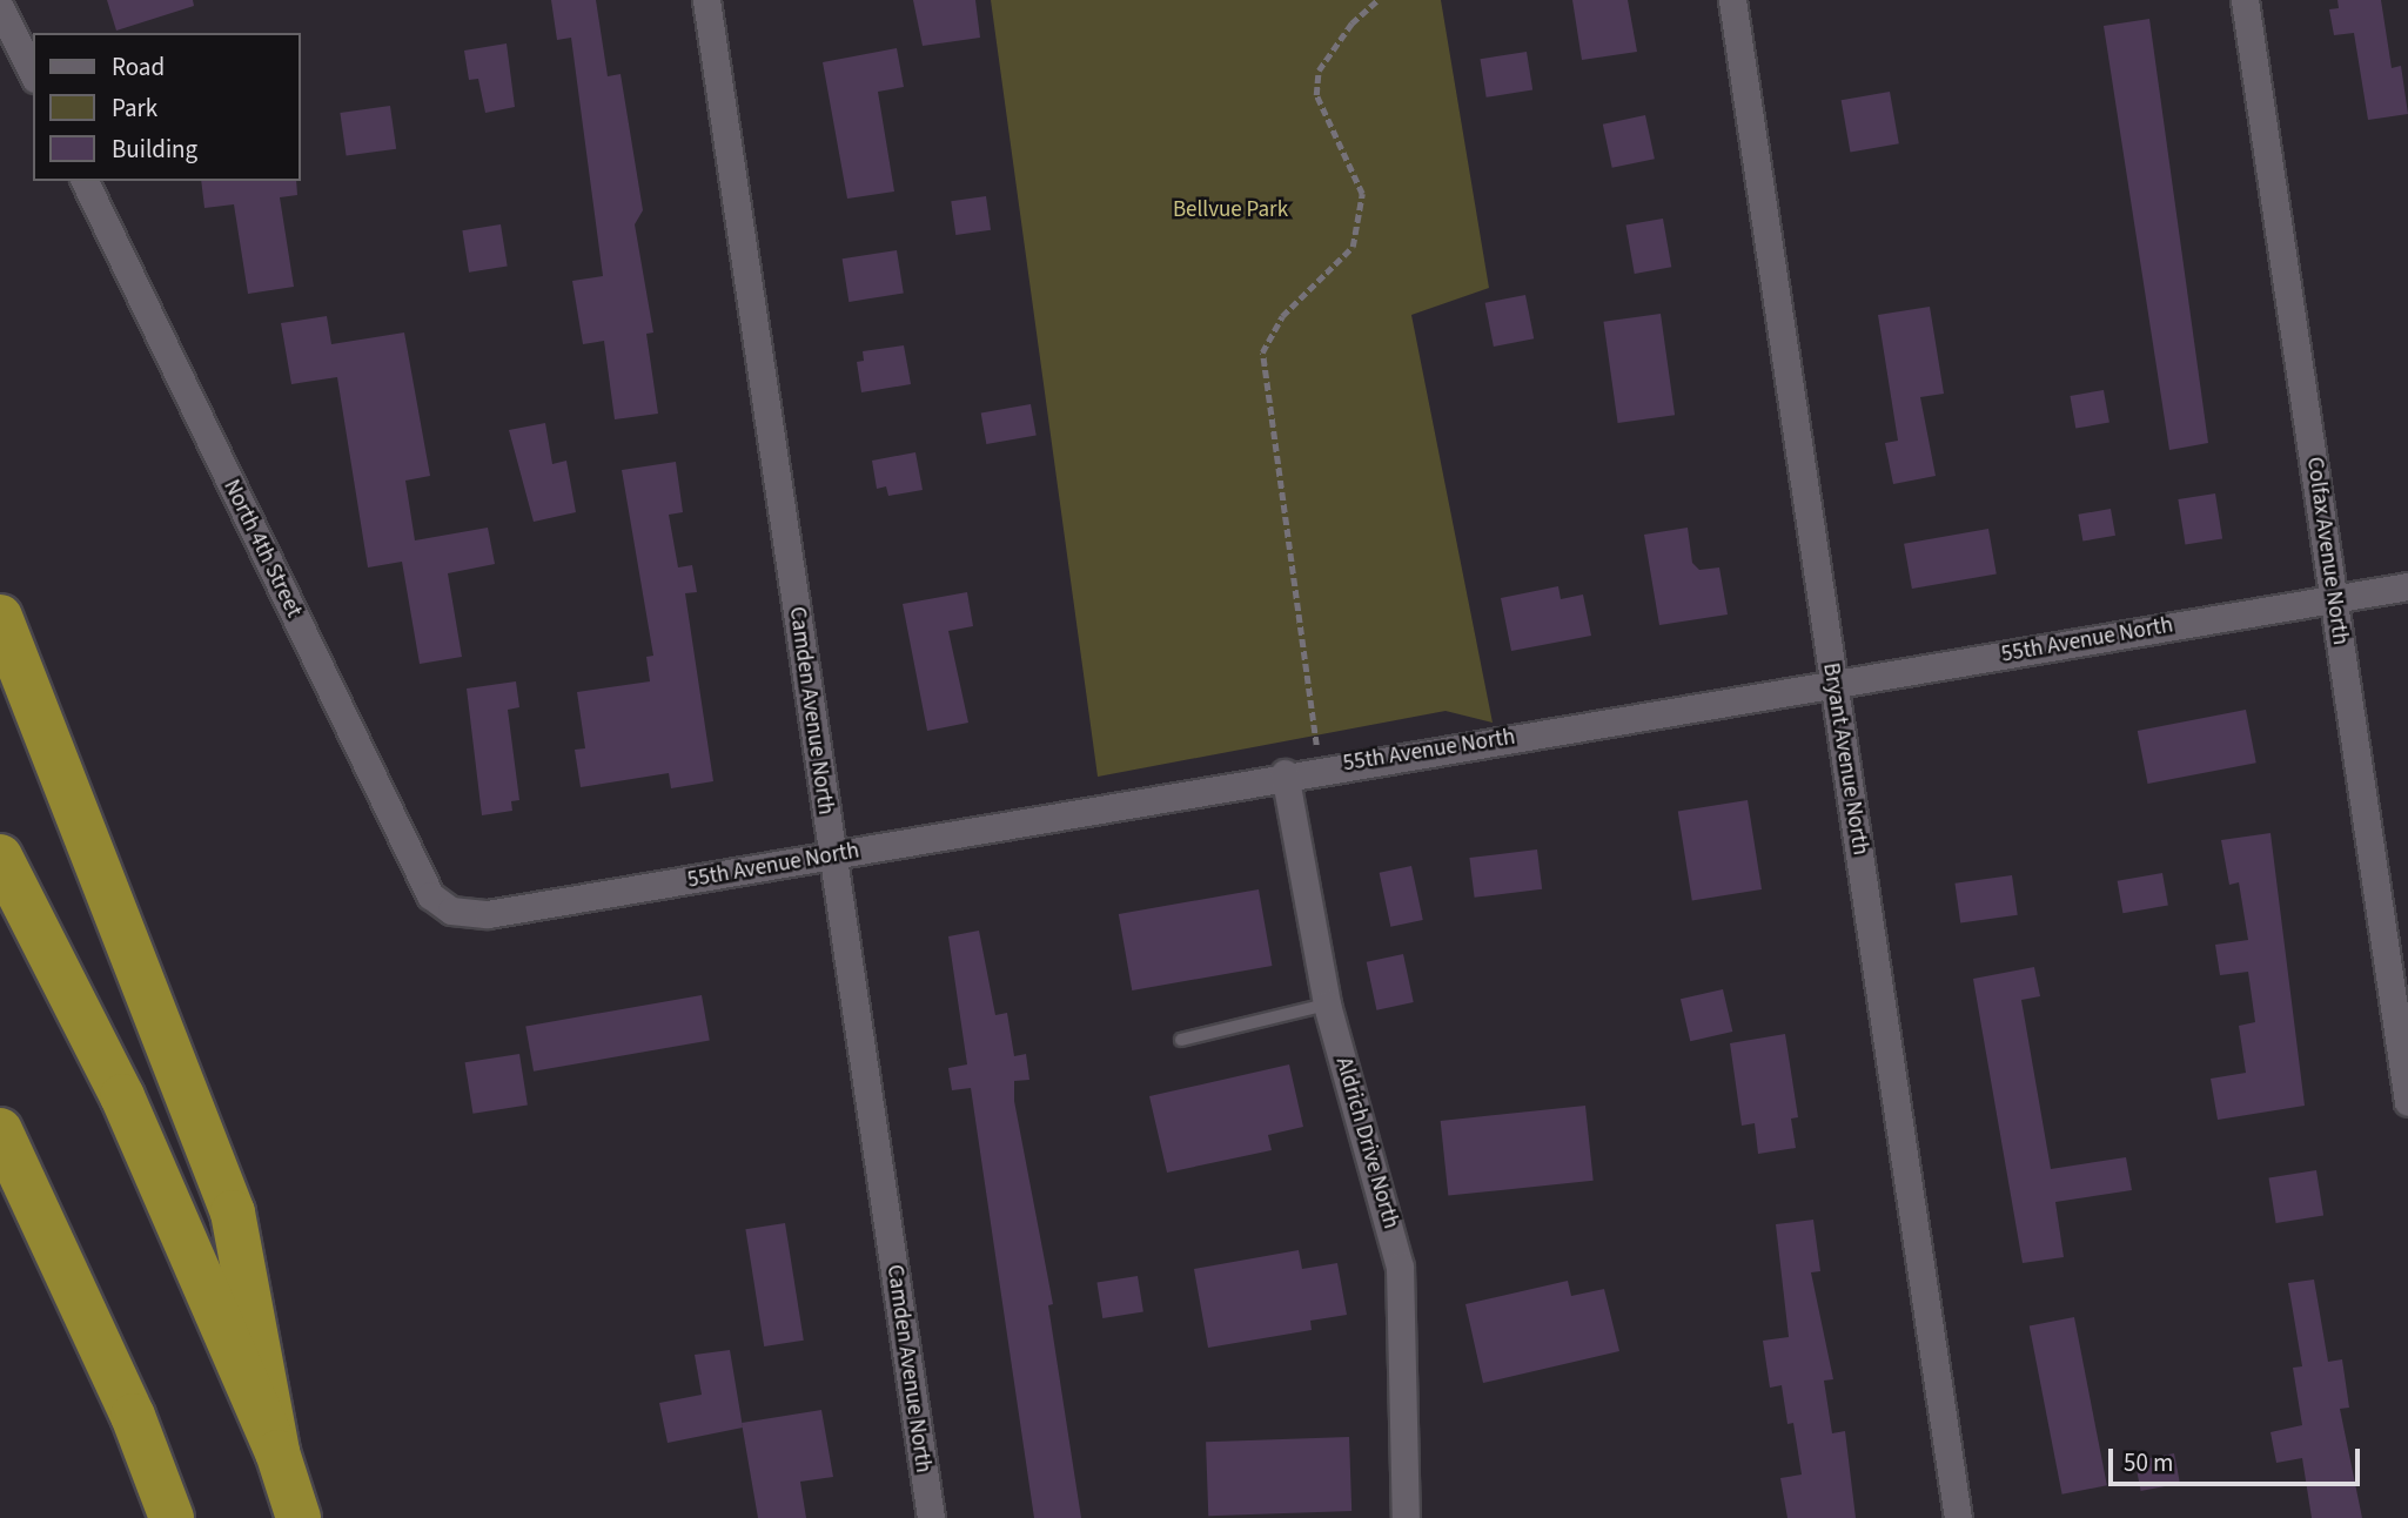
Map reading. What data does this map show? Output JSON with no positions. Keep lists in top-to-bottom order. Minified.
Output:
{"streets":{"street":["North 4th Street","Colfax Avenue North","55th Avenue North","Camden Avenue North","Bryant Avenue North","Aldrich Drive North"]},"crossings":[["North 4th Street","55th Avenue North"],["Colfax Avenue North","55th Avenue North"],["55th Avenue North","Camden Avenue North"],["55th Avenue North","Bryant Avenue North"],["55th Avenue North","Aldrich Drive North"]],"parks":["Bellvue Park"],"legend":["Road","Park","Building"],"scale_bar":"50 m"}
